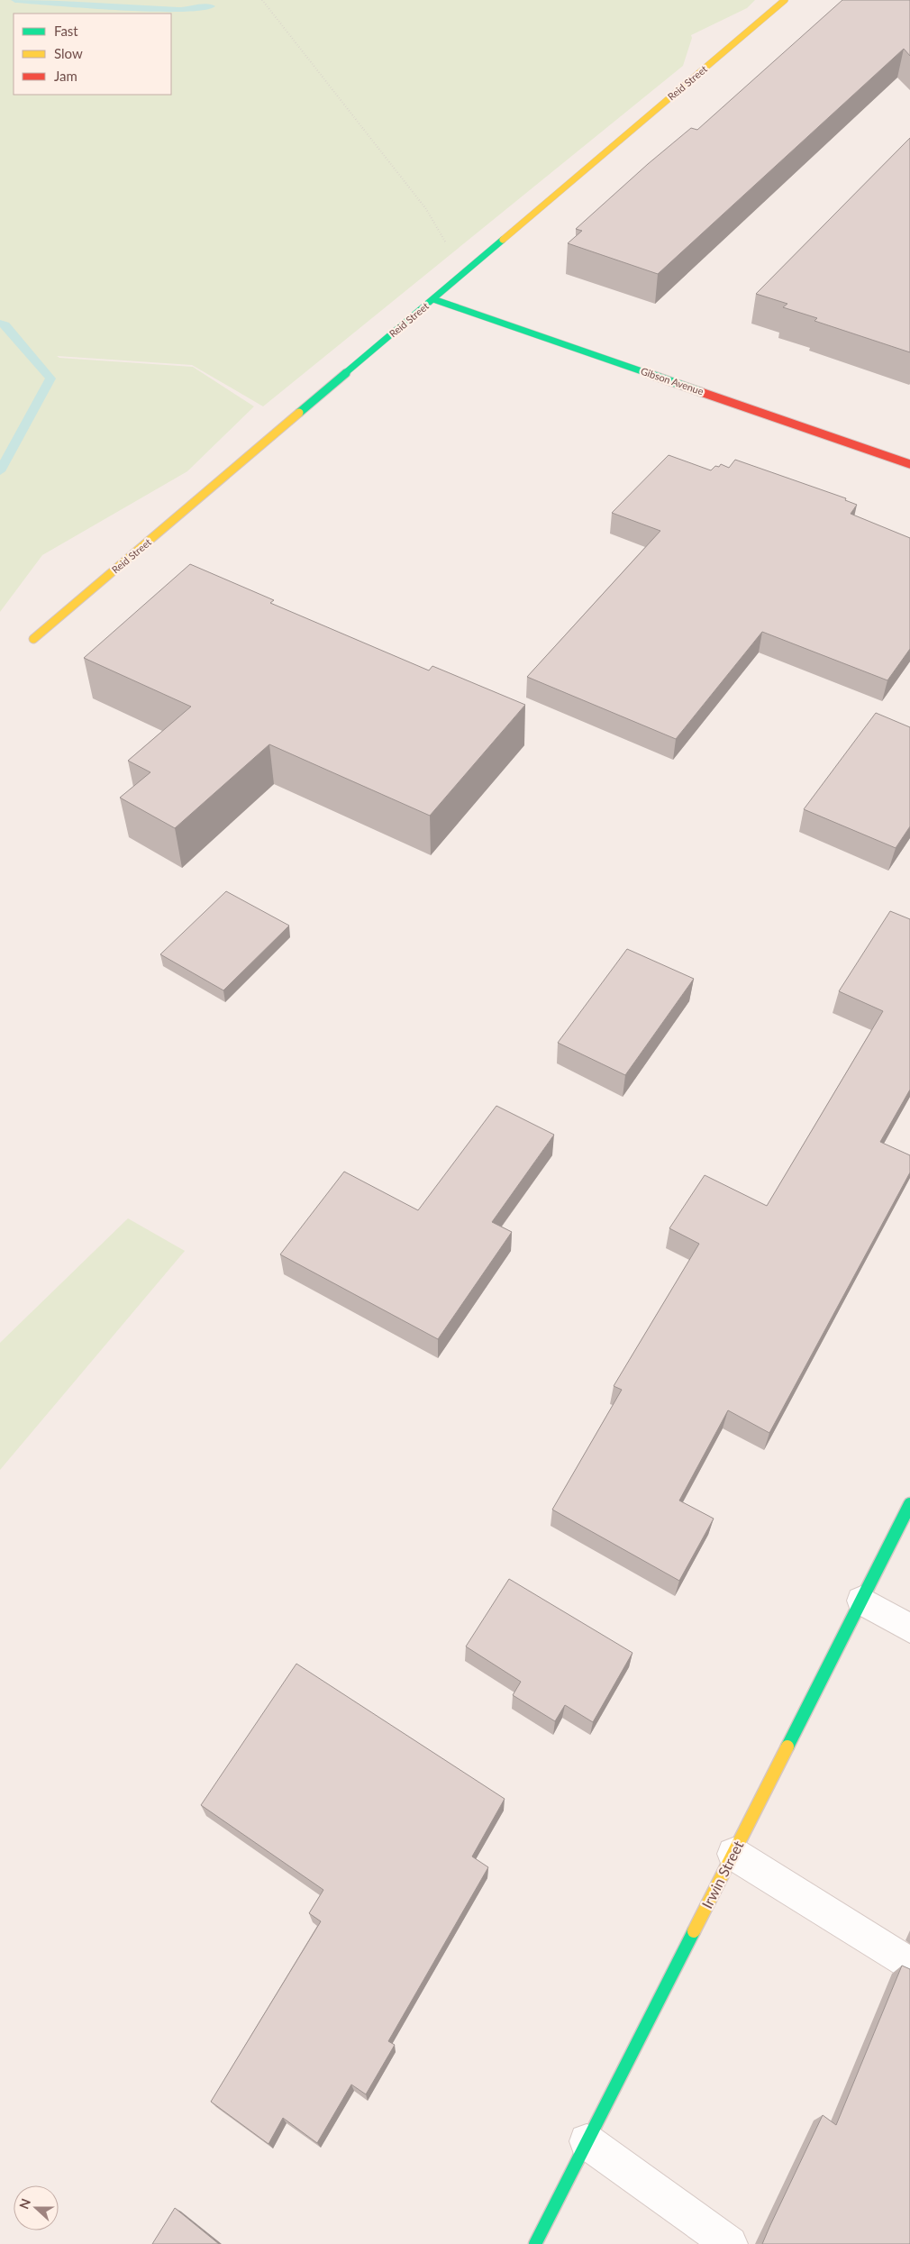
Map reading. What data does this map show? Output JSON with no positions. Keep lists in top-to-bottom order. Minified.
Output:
{"streets":{"street":["Reid Street","Gibson Avenue","Irwin Street"]},"crossings":[["Reid Street","Gibson Avenue"]],"legend":["Fast","Slow","Jam"],"north":"left"}
